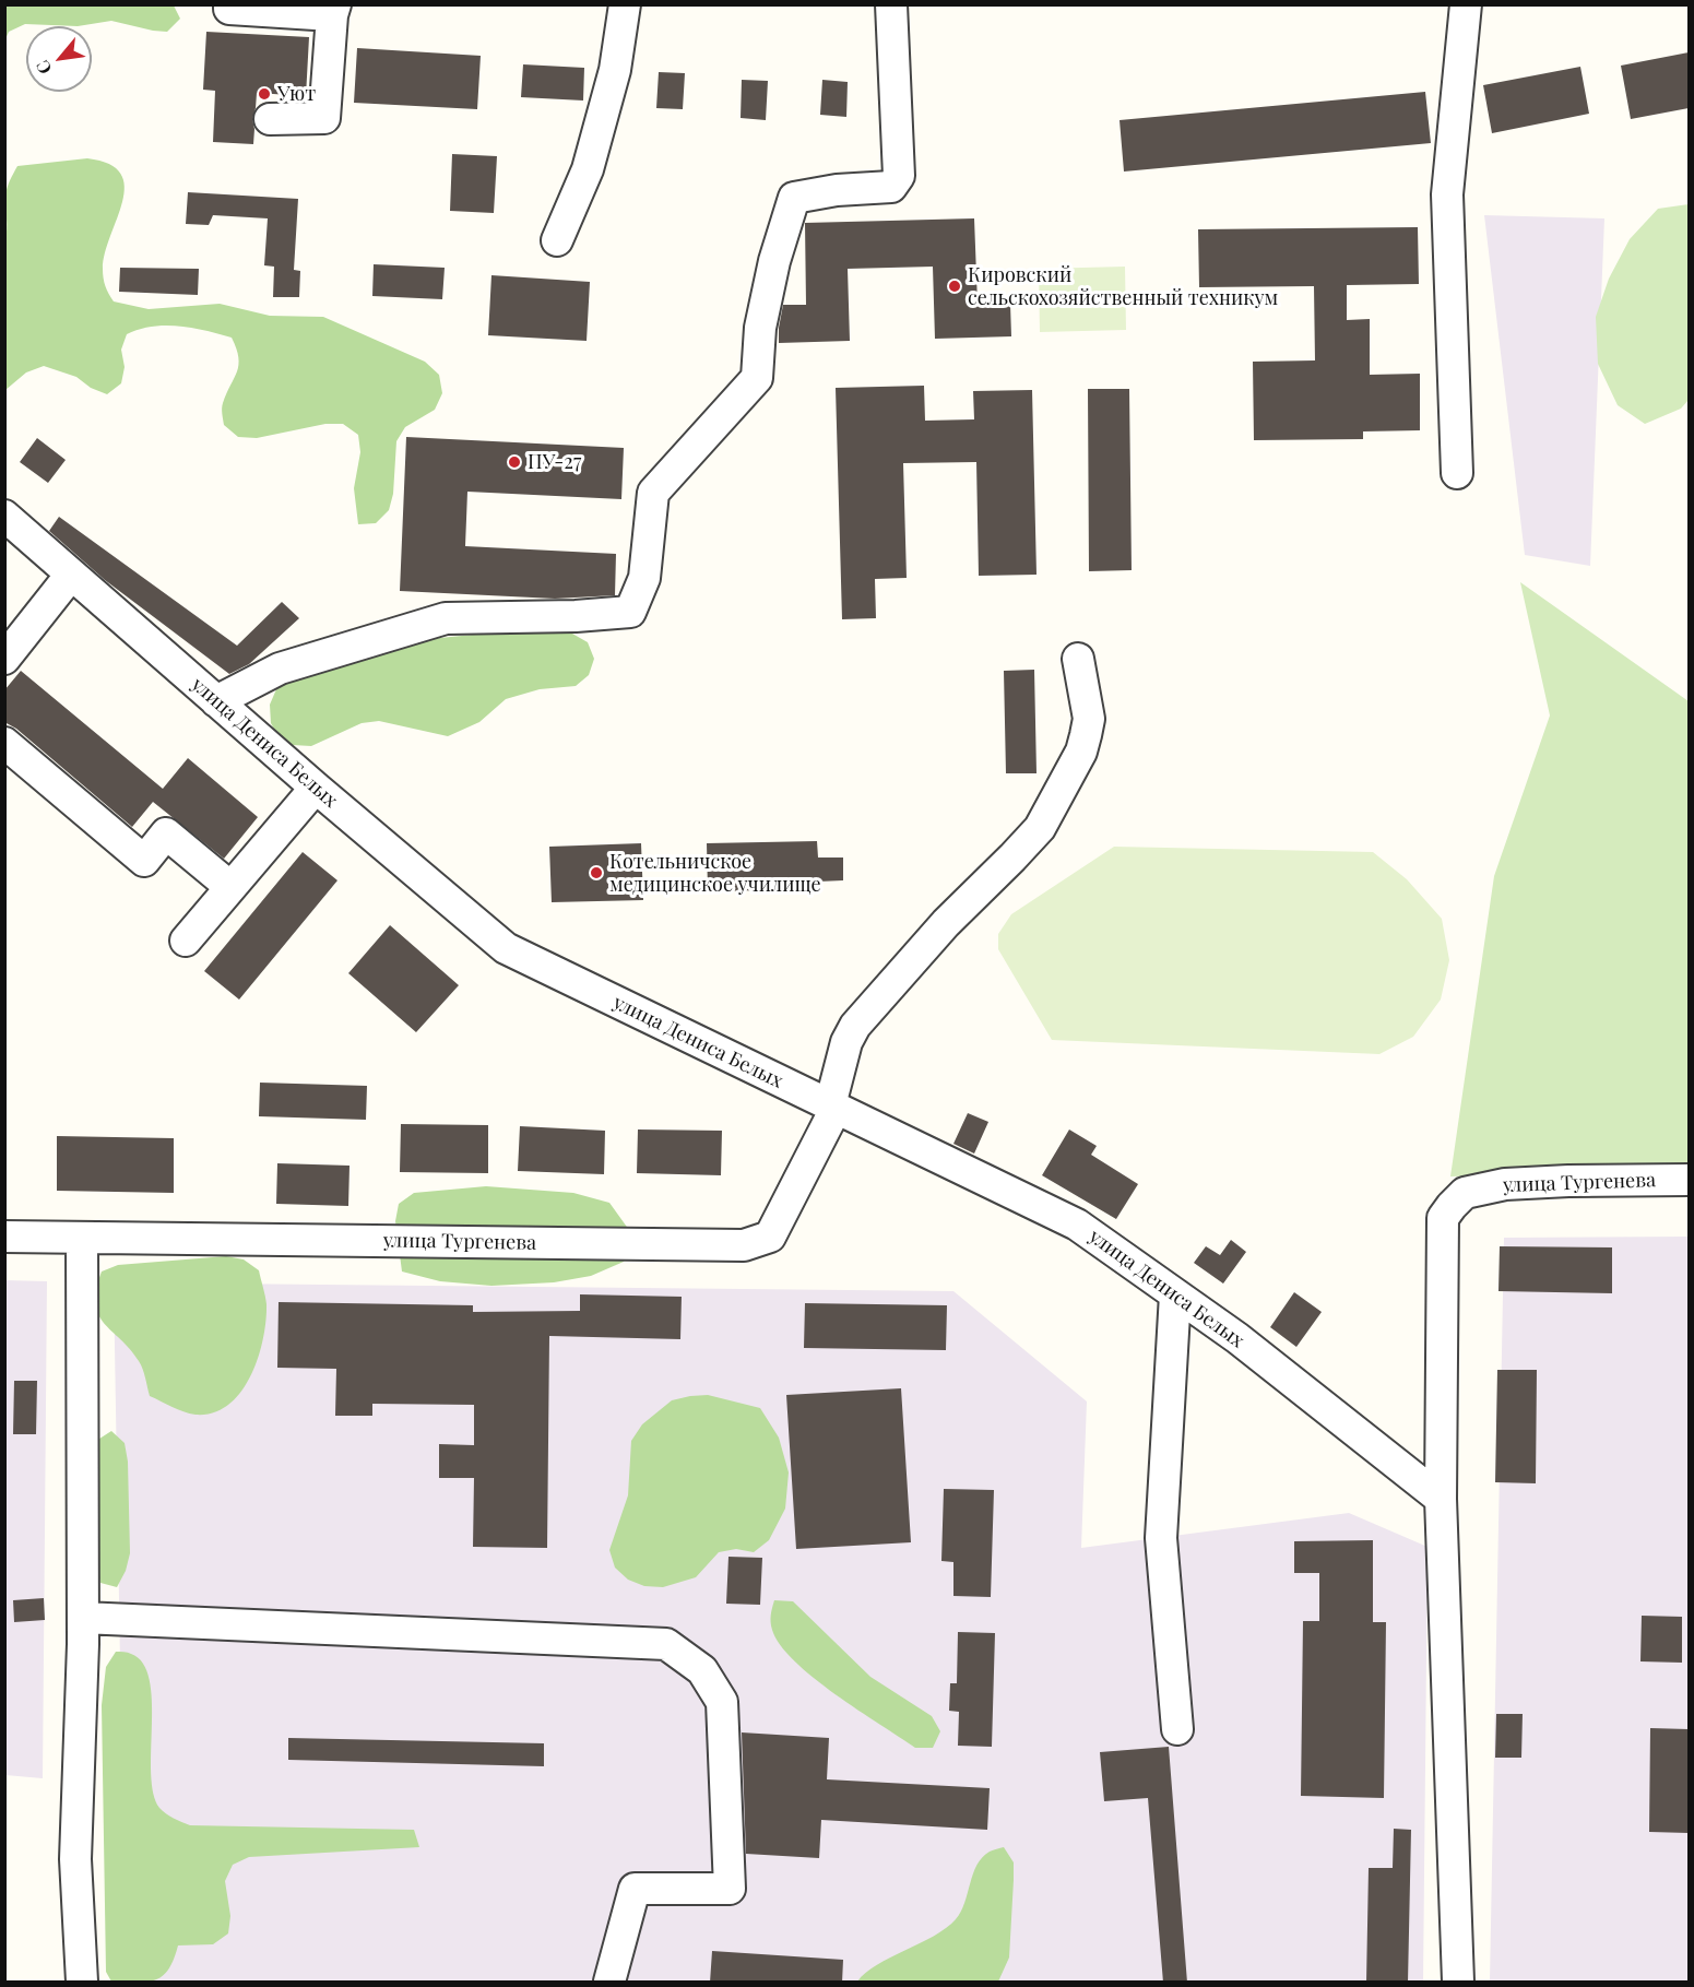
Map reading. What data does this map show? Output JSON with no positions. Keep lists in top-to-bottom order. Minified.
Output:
{"streets":{"street":["улица Дениса Белых","улица Тургенева"]},"crossings":[["улица Дениса Белых","улица Тургенева"]],"places":["Уют","Кировский сельскохозяйственный техникум","ПУ-27","Котельничское медицинское училище"],"north":"bottom left"}
